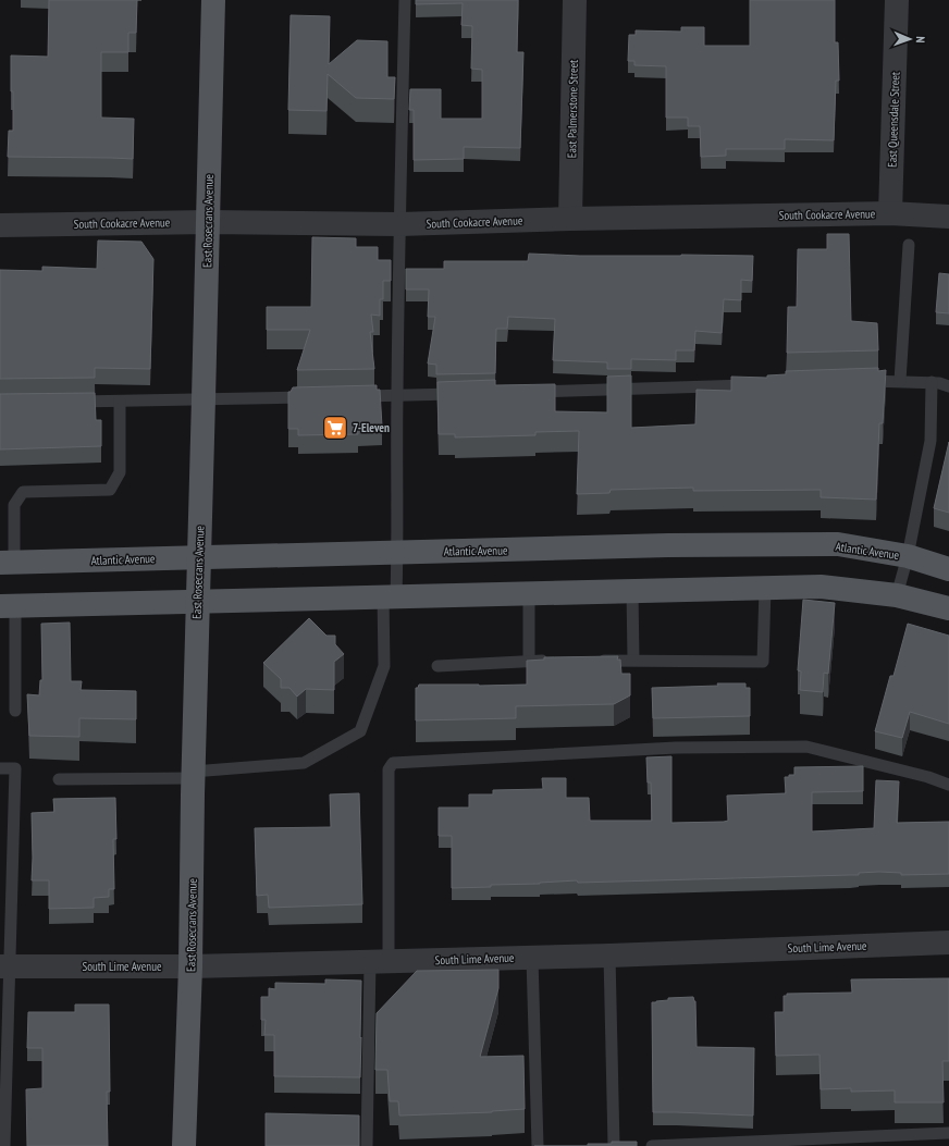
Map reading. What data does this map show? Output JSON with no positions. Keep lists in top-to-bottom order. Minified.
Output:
{"streets":{"main road":["East Rosecrans Avenue","Atlantic Avenue"],"street":["East Palmerstone Street","East Queensdale Street","South Cookacre Avenue","South Lime Avenue"]},"crossings":[["East Palmerstone Street","South Cookacre Avenue"],["East Queensdale Street","South Cookacre Avenue"],["South Cookacre Avenue","East Rosecrans Avenue"],["East Rosecrans Avenue","Atlantic Avenue"],["East Rosecrans Avenue","South Lime Avenue"]],"places":{"supermarket":["7-Eleven"]},"north":"right"}
